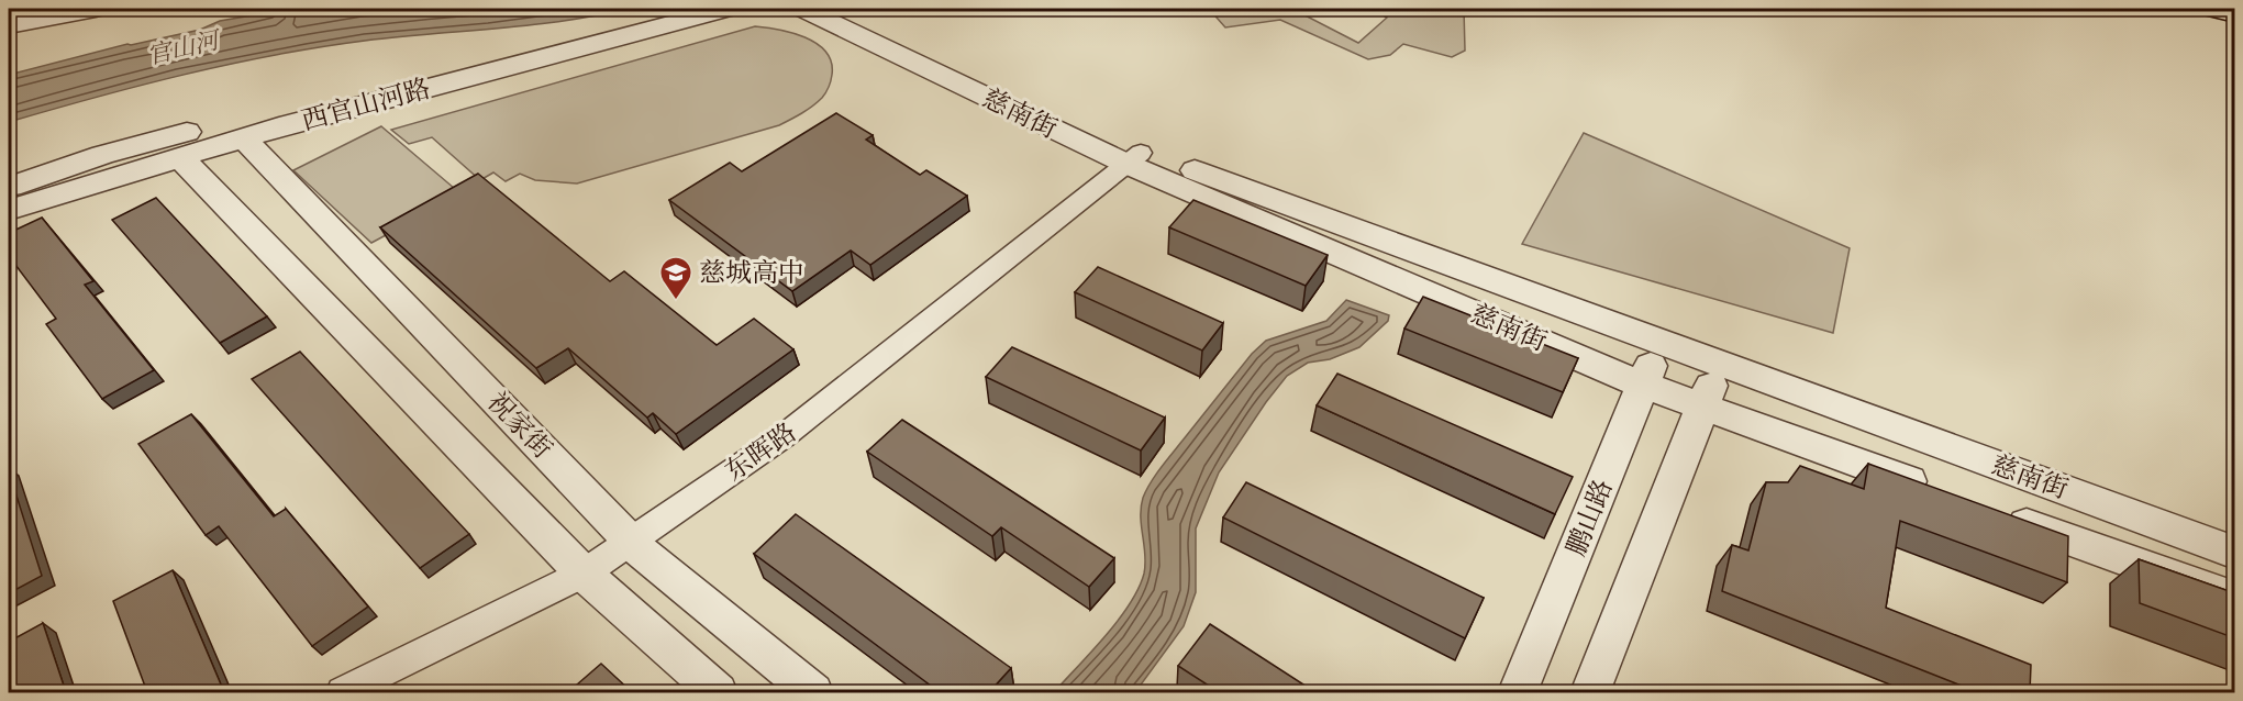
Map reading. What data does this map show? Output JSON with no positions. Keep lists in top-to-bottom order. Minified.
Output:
{"streets":{"street":["西官山河路","慈南街","祝家街","东晖路","鹏山路"]},"crossings":[["西官山河路","祝家街"],["慈南街","东晖路"],["慈南街","鹏山路"],["祝家街","东晖路"]],"water":["官山河"],"places":{"school or university":["慈城高中"]}}
